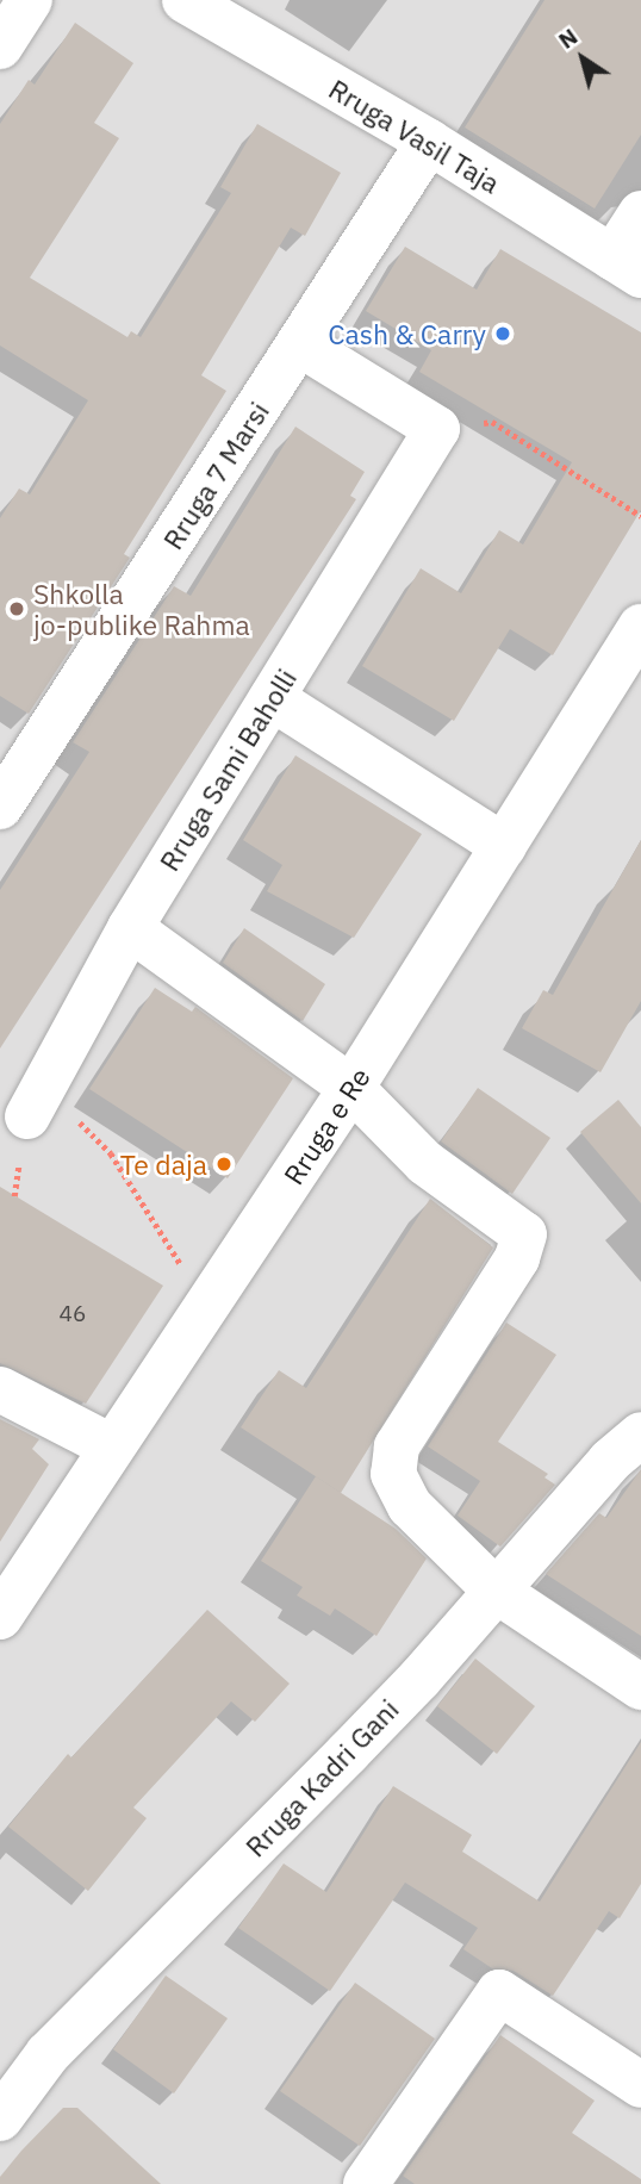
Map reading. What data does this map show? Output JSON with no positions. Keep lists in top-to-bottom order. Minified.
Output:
{"streets":{"street":["Rruga Vasil Taja","Rruga 7 Marsi","Rruga Sami Baholli","Rruga e Re","Rruga Kadri Gani"]},"crossings":[["Rruga Vasil Taja","Rruga 7 Marsi"]],"places":["Cash & Carry","Shkolla jo-publike Rahma","Te daja"],"house_numbers":["46"],"north":"top left"}
